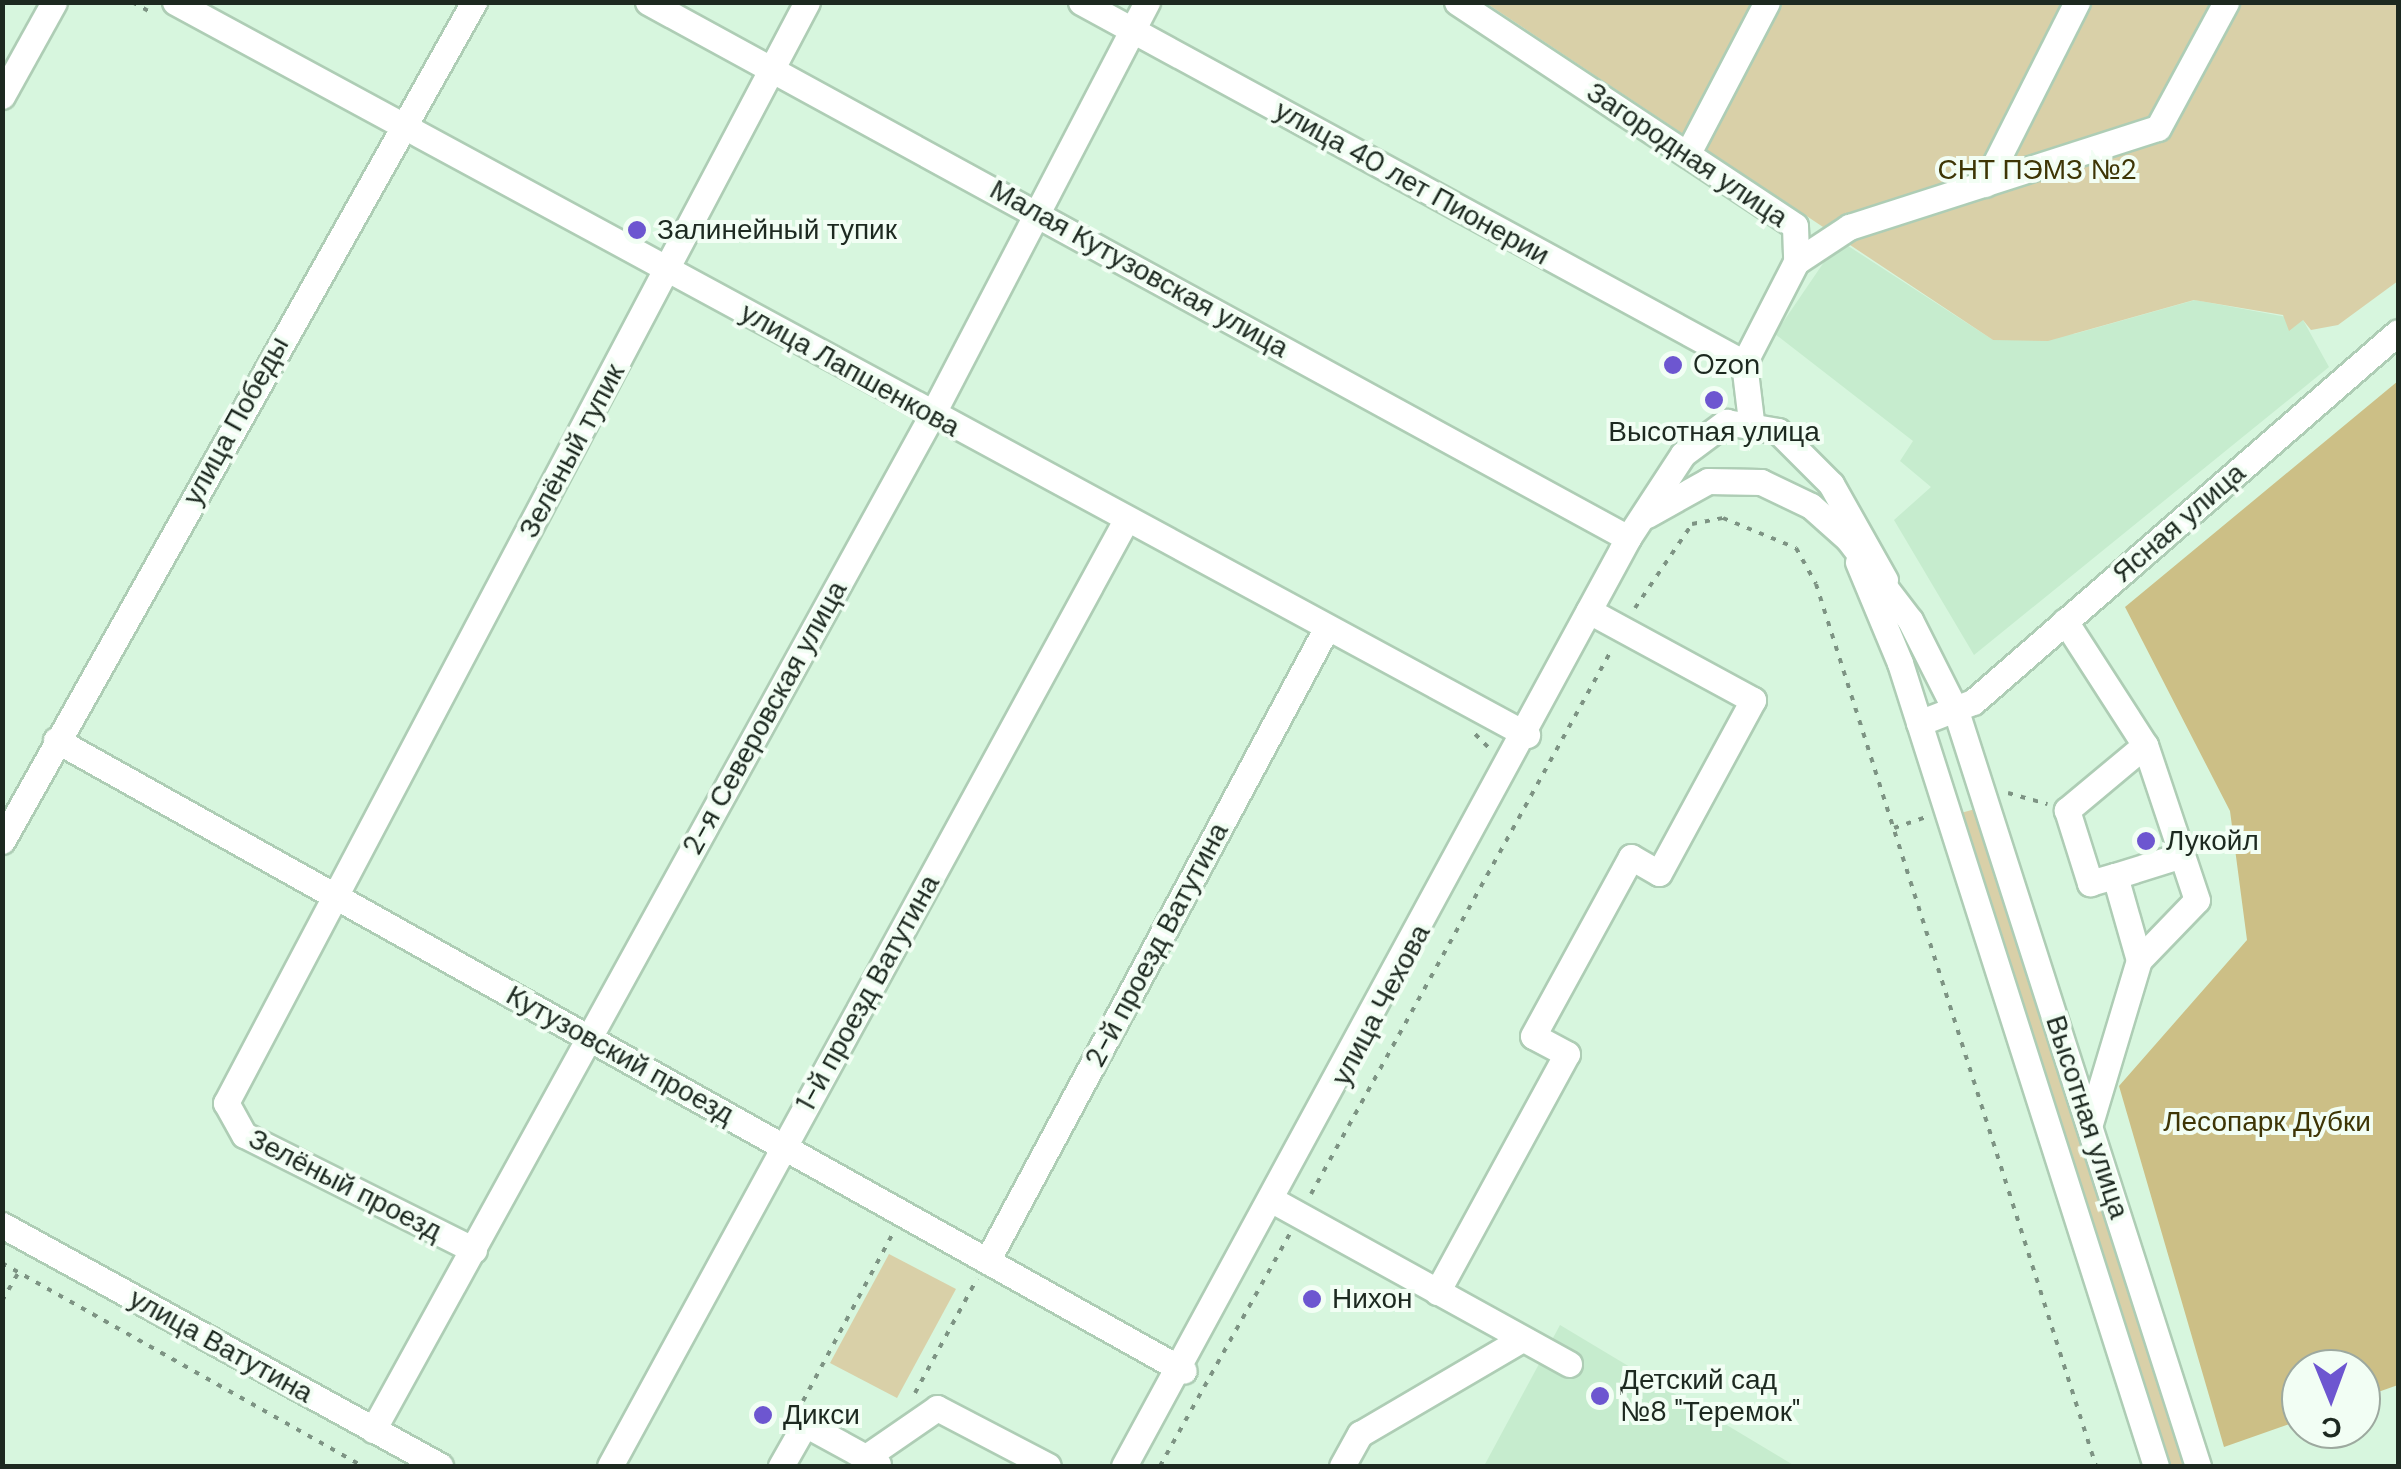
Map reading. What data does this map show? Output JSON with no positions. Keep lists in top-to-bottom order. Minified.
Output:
{"streets":{"street":["Загородная улица","улица 40 лет Пионерии","Малая Кутузовская улица","улица Лапшенкова","улица Победы","Зелёный тупик","Ясная улица","2-я Северовская улица","2-й проезд Ватутина","1-й проезд Ватутина","улица Чехова","Кутузовский проезд","Высотная улица","Зелёный проезд","улица Ватутина"]},"crossings":[["Загородная улица","улица 40 лет Пионерии"],["улица 40 лет Пионерии","2-я Северовская улица"],["Малая Кутузовская улица","Зелёный тупик"],["Малая Кутузовская улица","2-я Северовская улица"],["Малая Кутузовская улица","улица Чехова"],["улица Лапшенкова","улица Победы"],["улица Лапшенкова","Зелёный тупик"],["улица Лапшенкова","2-я Северовская улица"],["улица Лапшенкова","2-й проезд Ватутина"],["улица Лапшенкова","1-й проезд Ватутина"],["улица Лапшенкова","улица Чехова"],["улица Победы","Кутузовский проезд"],["Зелёный тупик","Кутузовский проезд"],["Зелёный тупик","Зелёный проезд"],["Ясная улица","Высотная улица"],["2-я Северовская улица","Кутузовский проезд"],["2-я Северовская улица","Зелёный проезд"],["2-я Северовская улица","улица Ватутина"],["2-й проезд Ватутина","Кутузовский проезд"],["1-й проезд Ватутина","Кутузовский проезд"],["улица Чехова","Кутузовский проезд"],["улица Чехова","Высотная улица"],["Кутузовский проезд","Зелёный проезд"]],"parks":["СНТ ПЭМЗ №2","Лесопарк Дубки"],"places":["Залинейный тупик","Ozon","Высотная улица","Лукойл","Нихон","Детский сад №8 \"Теремок\"","Дикси"],"north":"bottom"}
